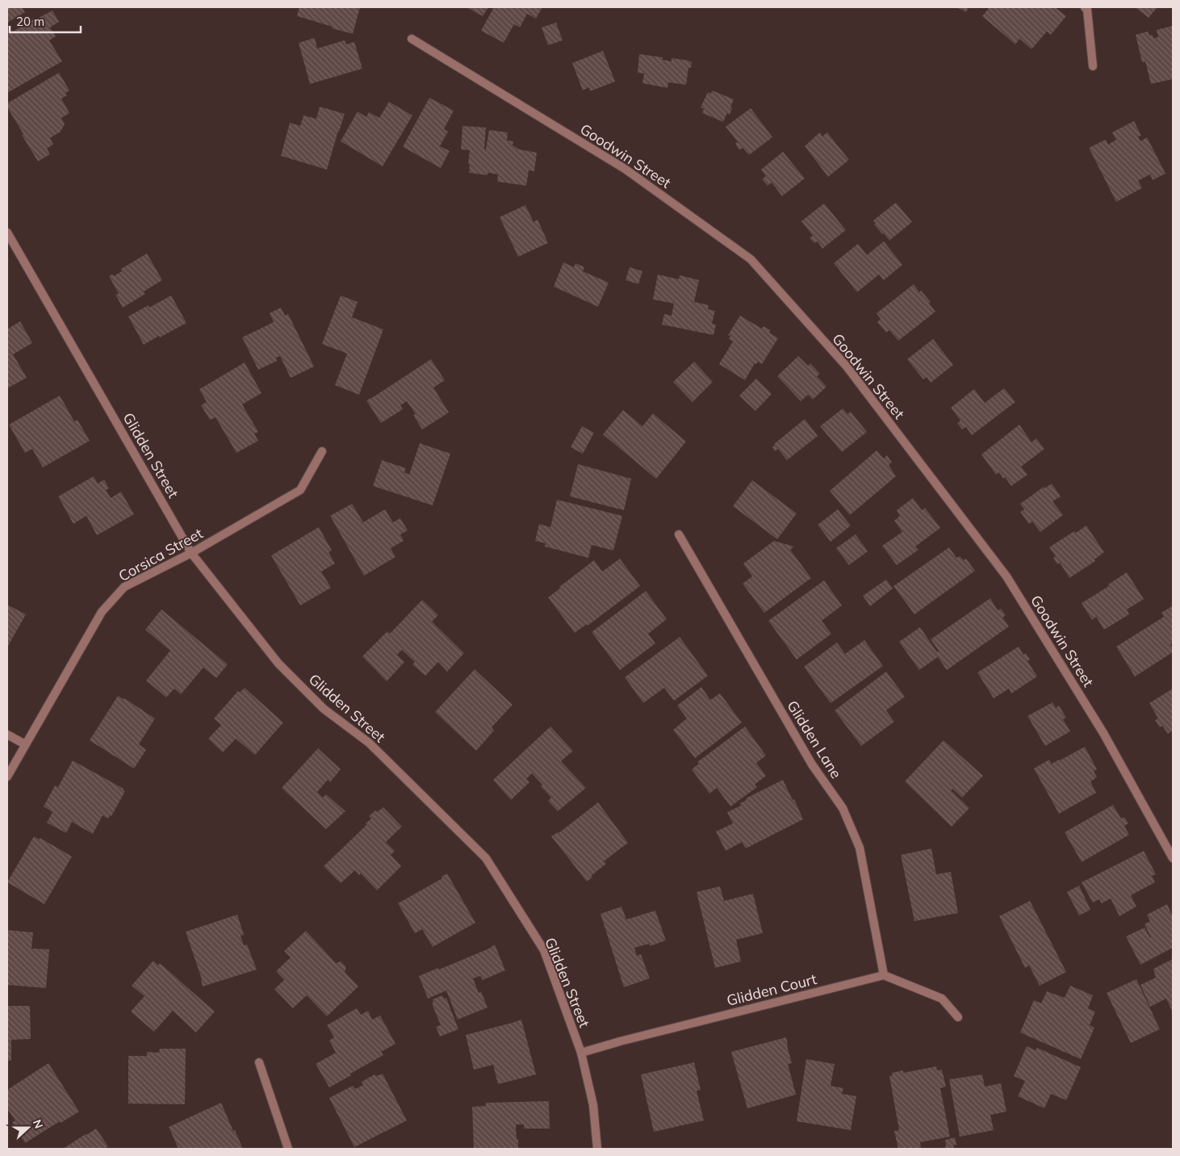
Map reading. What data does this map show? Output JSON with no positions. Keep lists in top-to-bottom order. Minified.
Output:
{"streets":{"street":["Goodwin Street","Glidden Street","Corsica Street","Glidden Lane","Glidden Court"]},"crossings":[["Glidden Street","Corsica Street"],["Glidden Street","Glidden Court"],["Glidden Lane","Glidden Court"]],"scale_bar":"20 m","north":"right"}
